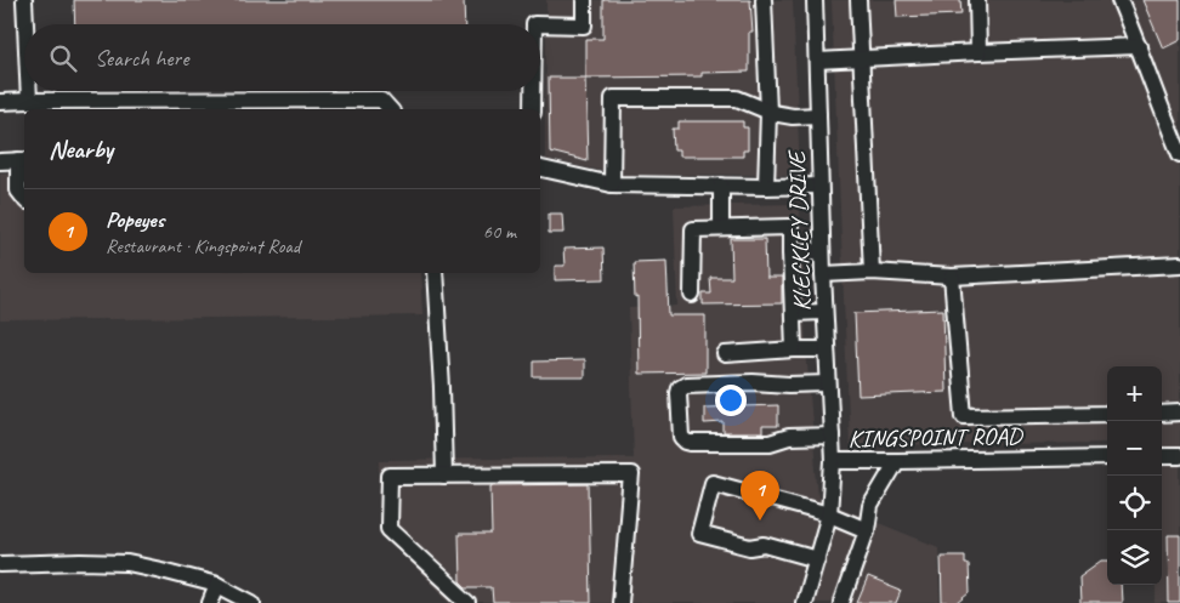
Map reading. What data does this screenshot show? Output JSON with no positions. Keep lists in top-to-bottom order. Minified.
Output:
{"streets":{"street":["KLECKLEY DRIVE","KINGSPOINT ROAD"]},"crossings":[["KLECKLEY DRIVE","KINGSPOINT ROAD"]],"page":{"search":"Search here","heading":"Nearby","list":[{"mark":"1","name":"Popeyes","note":"Restaurant · Kingspoint Road","value":"60 m"}],"map_buttons":["+","−"],"pins":"1"}}
